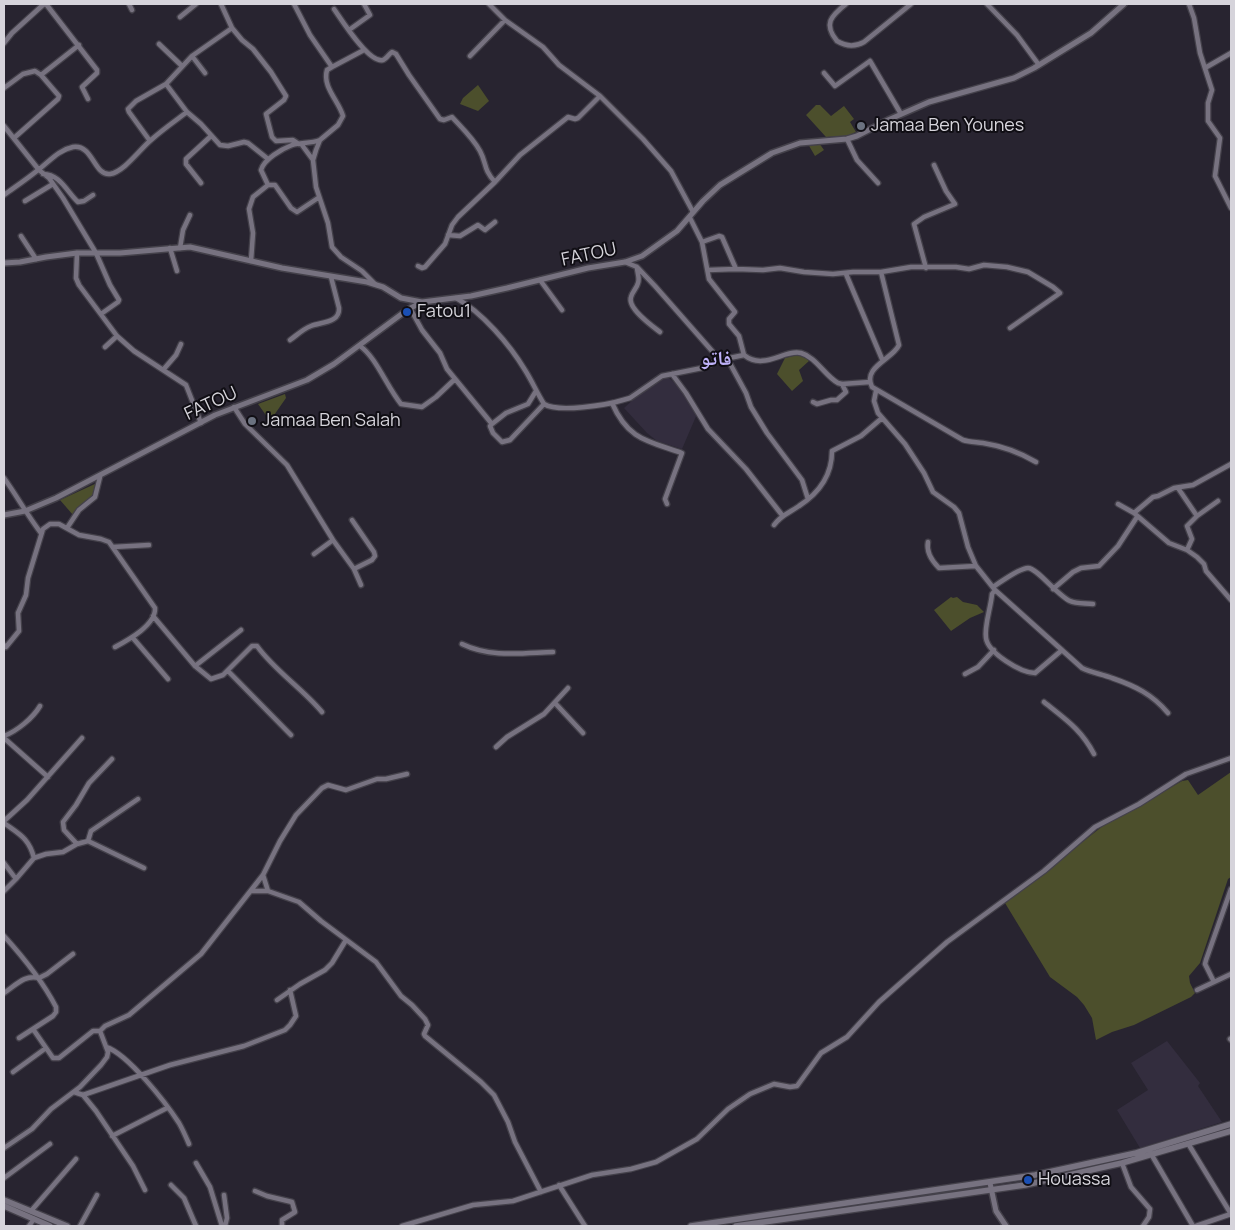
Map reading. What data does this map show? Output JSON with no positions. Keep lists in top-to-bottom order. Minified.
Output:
{"streets":{"street":["FATOU"]},"districts":["فاتو"],"places":["Jamaa Ben Younes","Fatou1","Jamaa Ben Salah","Houassa"]}
